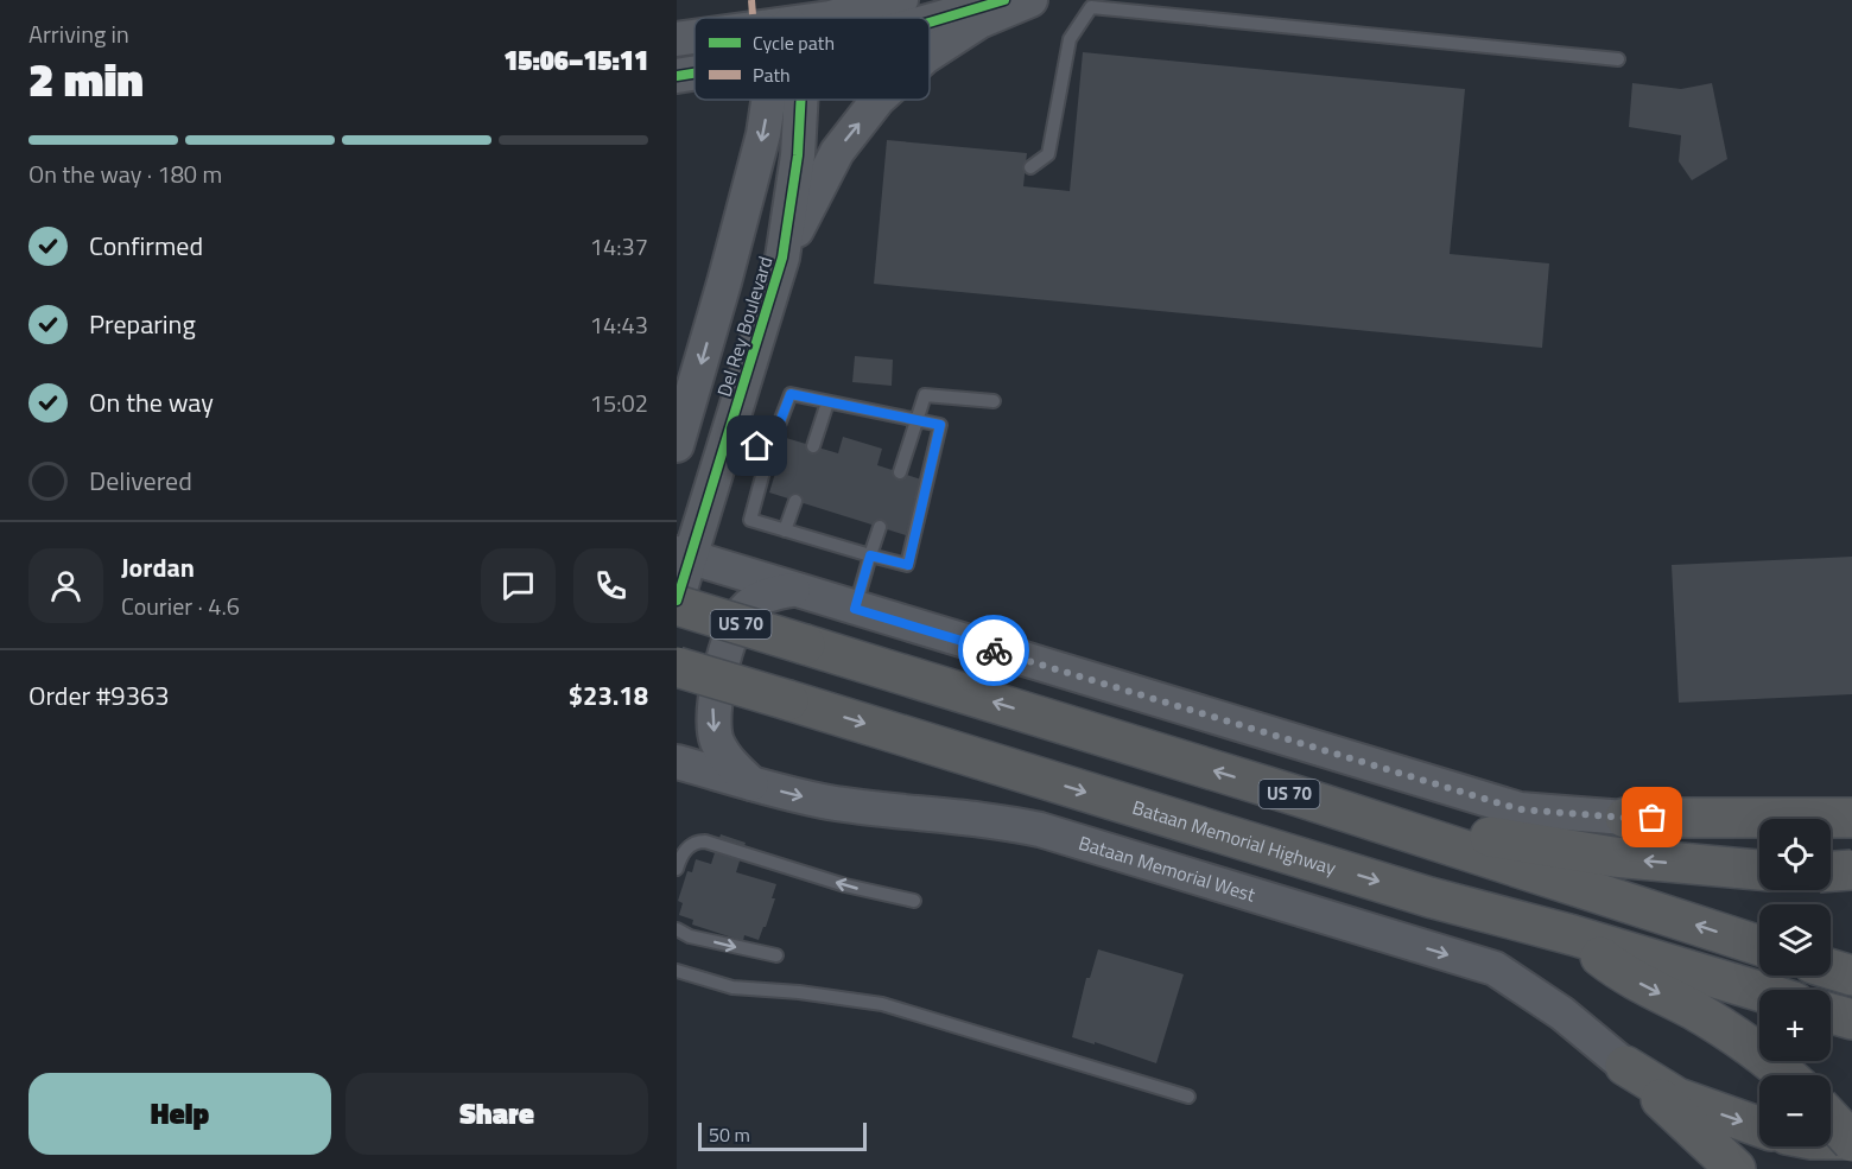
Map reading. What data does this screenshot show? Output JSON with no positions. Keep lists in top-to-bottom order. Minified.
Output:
{"streets":{"highway":["US 70","Bataan Memorial Highway"],"main road":["Del Rey Boulevard","Bataan Memorial West"]},"crossings":[["Del Rey Boulevard","US 70"]],"legend":["Cycle path","Path"],"scale_bar":"50 m","page":{"heading":["2 min","Arriving in","15:06–15:11"],"panel":["Jordan","Courier · 4.6","Order #9363","$23.18"],"bar":"On the way · 180 m","list":[["Confirmed","14:37"],["Preparing","14:43"],["On the way","15:02"],"Delivered"],"map_buttons":["+","−"],"buttons":["Help","Share"],"scale":"50 m"}}
